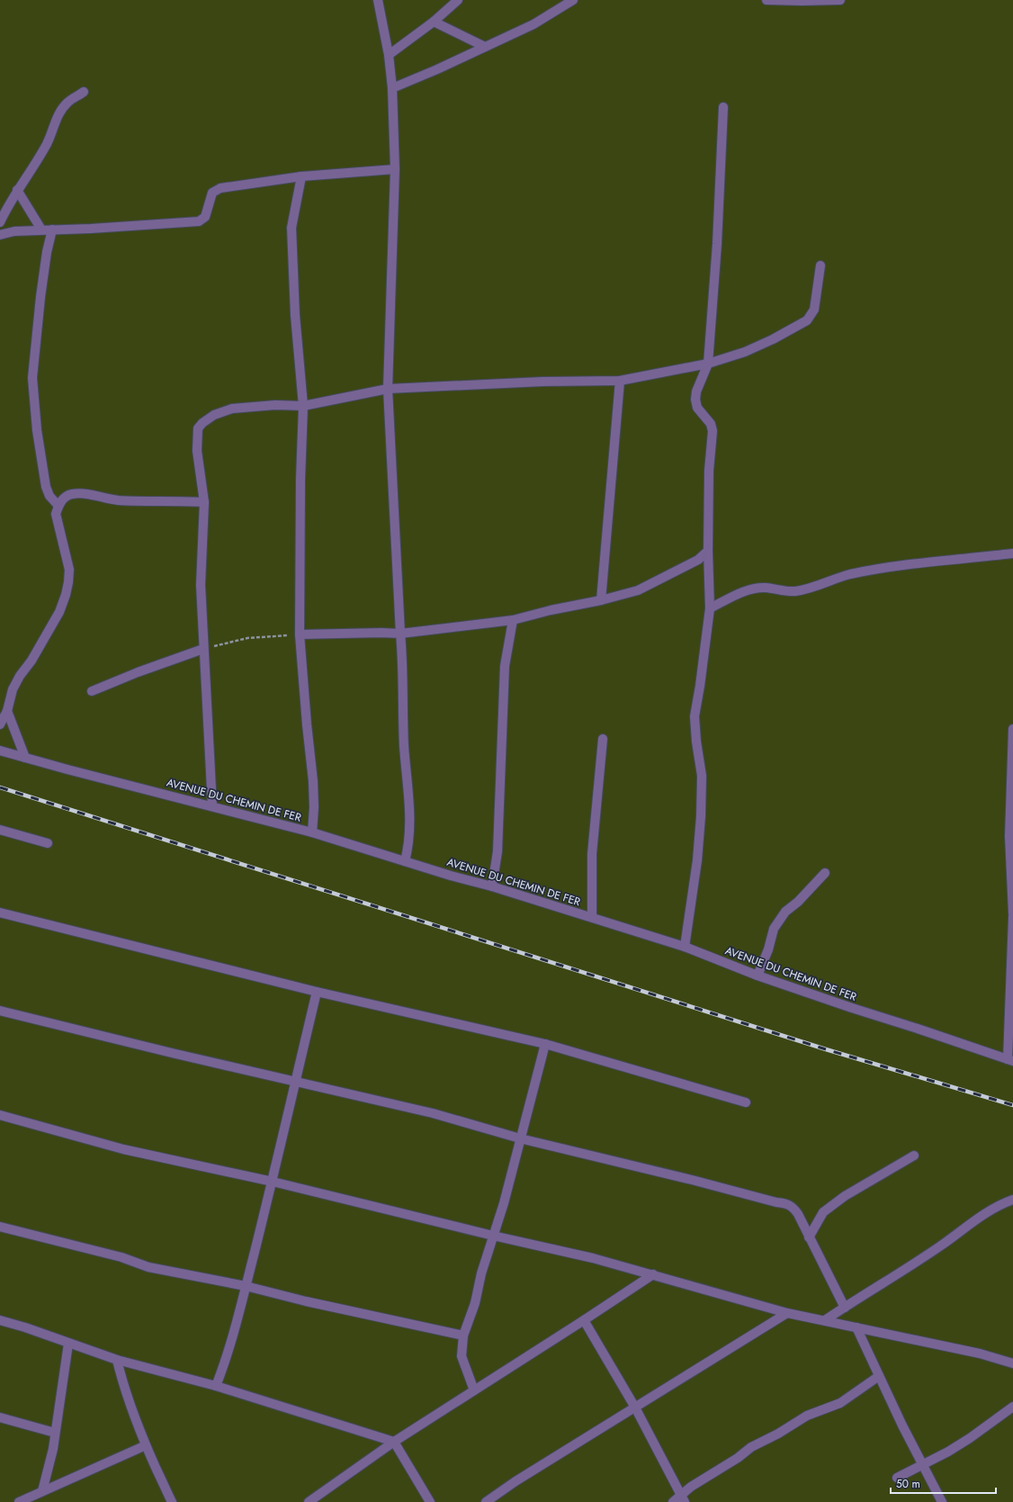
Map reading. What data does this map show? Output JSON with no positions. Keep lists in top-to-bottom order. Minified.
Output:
{"streets":{"street":["AVENUE DU CHEMIN DE FER"]},"scale_bar":"50 m"}
